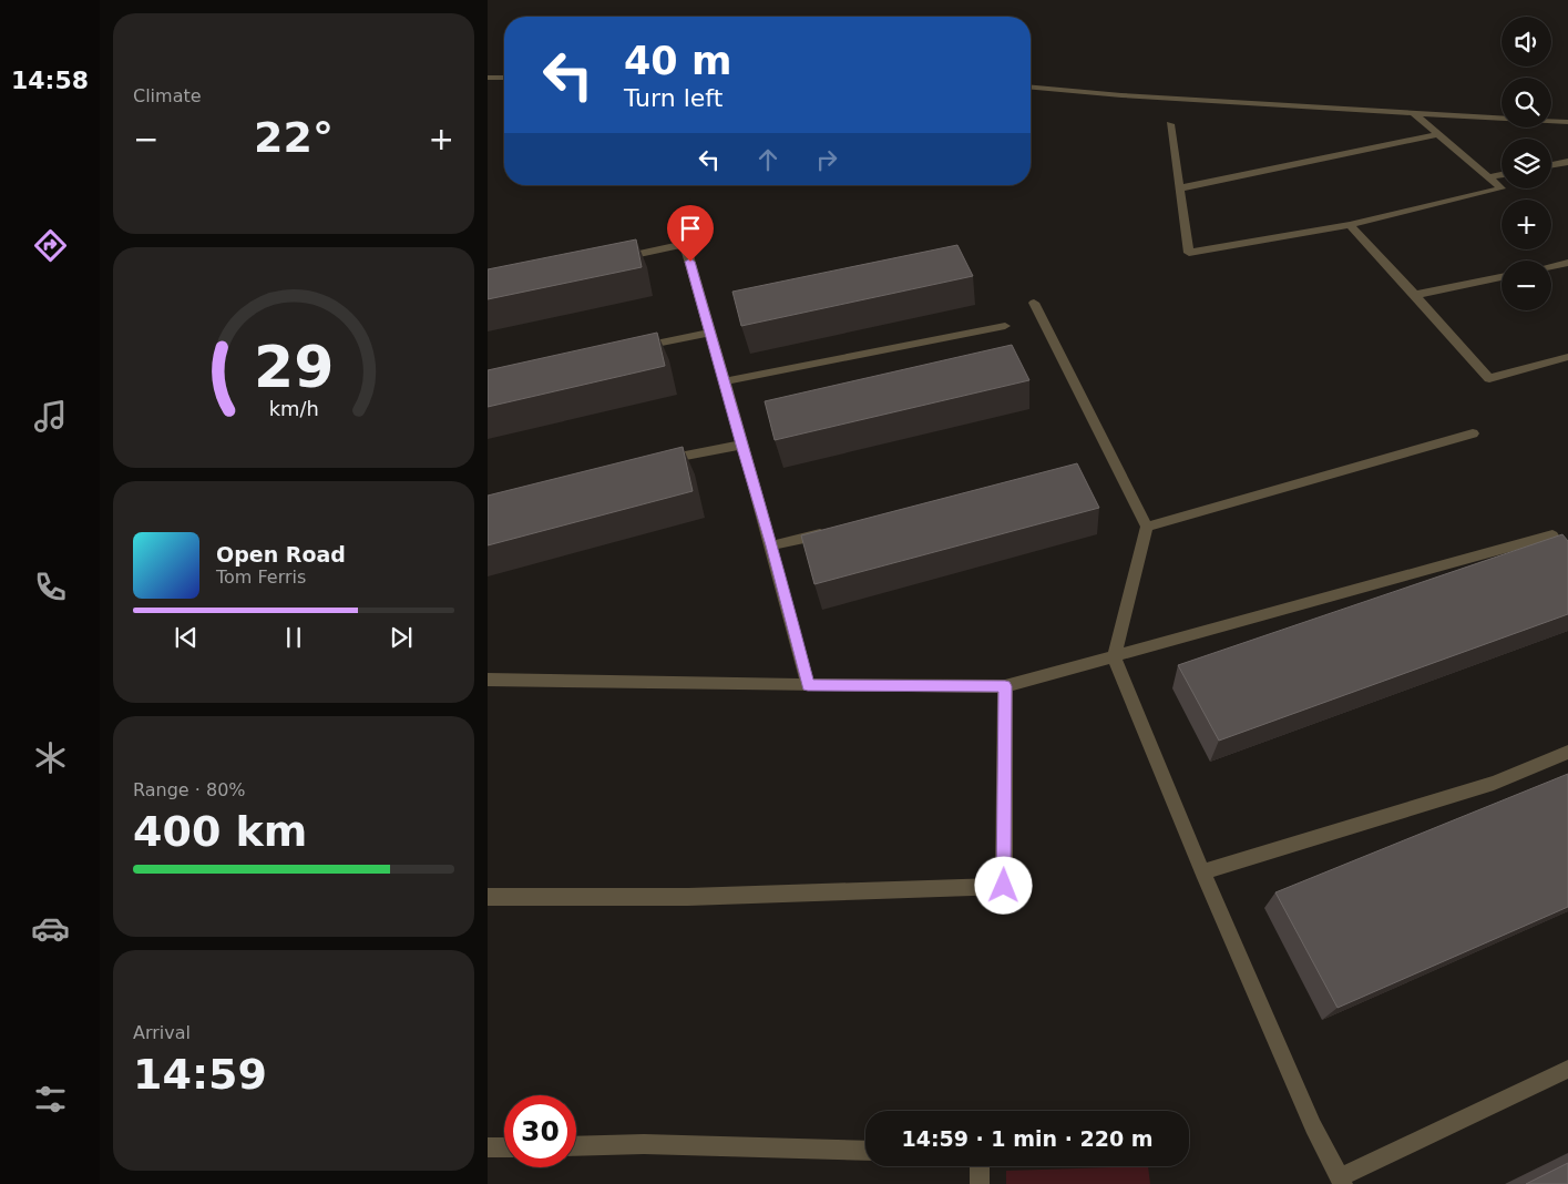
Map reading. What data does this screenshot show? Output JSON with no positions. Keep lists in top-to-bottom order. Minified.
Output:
{"page":{"tabs":"14:58","tile":["Climate",["Range · 80%","400 km"],["Arrival","14:59"]],"map_buttons":["+","−"],"turn":["40 m","Turn left"],"heat":["−","22°","+"],"song":["Open Road","Tom Ferris"],"limit":"30","trip":"14:59 · 1 min · 220 m","gauge":["29","km/h"]}}
